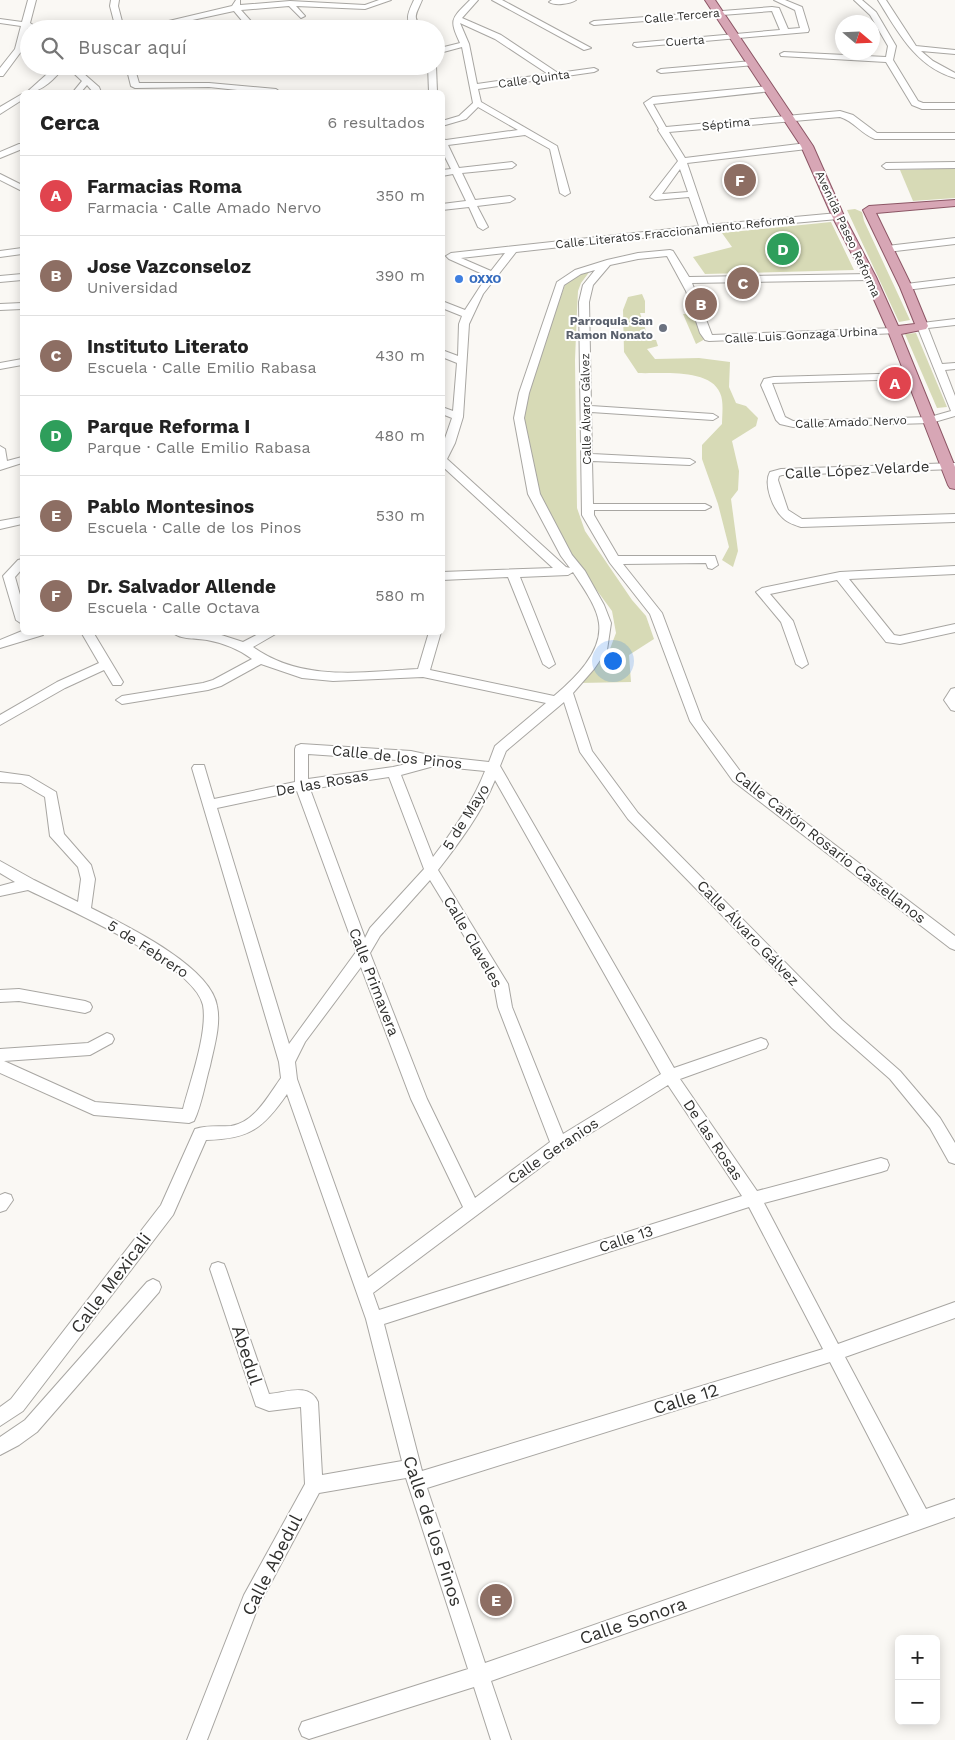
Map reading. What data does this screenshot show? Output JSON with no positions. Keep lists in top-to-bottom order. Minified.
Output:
{"streets":{"main road":["Avenida Paseo Reforma","Calle Luis Gonzaga Urbina"],"street":["Calle Tercera","Cuerta","Calle Quinta","Séptima","Calle Literatos Fraccionamiento Reforma","Calle Álvaro Gálvez","Calle Amado Nervo","Calle López Velarde","Calle de los Pinos","De las Rosas","5 de Mayo","Calle Cañón Rosario Castellanos","Calle Claveles","5 de Febrero","Calle Primavera","Calle Geranios","Calle 13","Calle Mexicali","Abedul","Calle 12","Calle Abedul","Calle Sonora"]},"crossings":[["Calle Tercera","Cuerta"],["Calle Tercera","Avenida Paseo Reforma"],["Cuerta","Avenida Paseo Reforma"],["Séptima","Avenida Paseo Reforma"],["Calle Literatos Fraccionamiento Reforma","Avenida Paseo Reforma"],["Avenida Paseo Reforma","Calle Luis Gonzaga Urbina"],["Avenida Paseo Reforma","Calle Amado Nervo"],["Avenida Paseo Reforma","Calle López Velarde"],["Calle Luis Gonzaga Urbina","5 de Mayo"],["Calle Álvaro Gálvez","5 de Mayo"],["Calle Álvaro Gálvez","Calle Cañón Rosario Castellanos"],["Calle de los Pinos","De las Rosas"],["Calle de los Pinos","5 de Mayo"],["Calle de los Pinos","Calle Primavera"],["Calle de los Pinos","Calle Geranios"],["Calle de los Pinos","Calle 13"],["Calle de los Pinos","Calle 12"],["Calle de los Pinos","Calle Sonora"],["De las Rosas","5 de Mayo"],["De las Rosas","Calle Claveles"],["De las Rosas","Calle Primavera"],["De las Rosas","Calle Geranios"],["De las Rosas","Calle 13"],["De las Rosas","Calle 12"],["De las Rosas","Calle Sonora"],["5 de Mayo","Calle Claveles"],["5 de Mayo","Calle Primavera"],["Calle Claveles","Calle Geranios"],["Calle Primavera","Calle Geranios"],["Abedul","Calle Abedul"]],"places":["OXXO","Parroquia San Ramon Nonato"],"north":"right","page":{"search":"Buscar aquí","heading":["Cerca","6 resultados"],"list":[{"mark":"A","name":"Farmacias Roma","note":"Farmacia · Calle Amado Nervo","value":"350 m"},{"mark":"B","name":"Jose Vazconseloz","note":"Universidad","value":"390 m"},{"mark":"C","name":"Instituto Literato","note":"Escuela · Calle Emilio Rabasa","value":"430 m"},{"mark":"D","name":"Parque Reforma I","note":"Parque · Calle Emilio Rabasa","value":"480 m"},{"mark":"E","name":"Pablo Montesinos","note":"Escuela · Calle de los Pinos","value":"530 m"},{"mark":"F","name":"Dr. Salvador Allende","note":"Escuela · Calle Octava","value":"580 m"}],"pins":["F","D","C","B","A","E"],"map_buttons":["+","−"]}}
